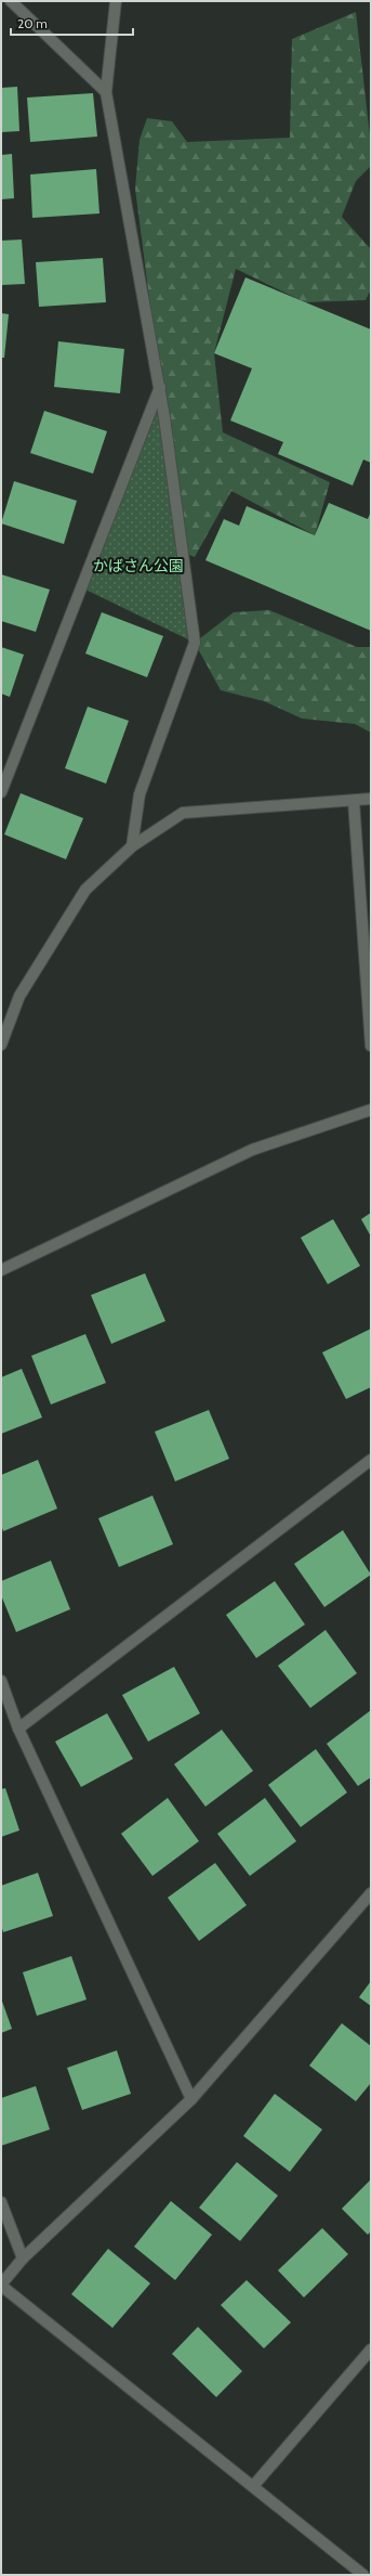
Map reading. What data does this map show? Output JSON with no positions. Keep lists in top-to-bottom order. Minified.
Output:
{"parks":["かばさん公園"],"scale_bar":"20 m"}
